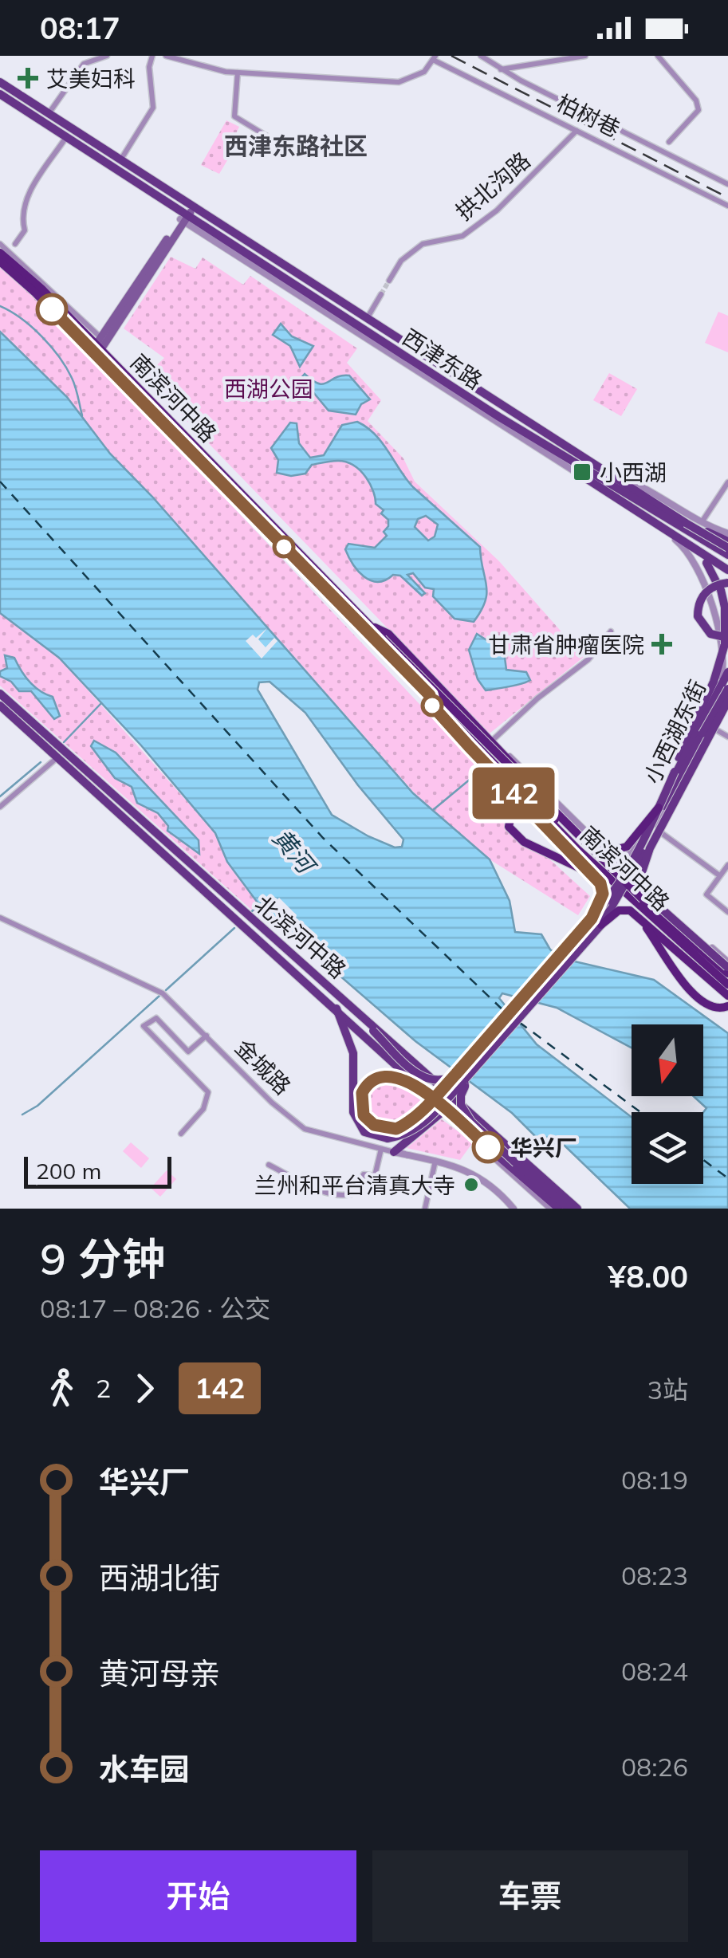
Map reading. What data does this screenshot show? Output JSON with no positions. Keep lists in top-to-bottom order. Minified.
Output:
{"streets":{"highway":["南滨河中路"],"main road":["西津东路","北滨河中路"],"street":["柏树巷","拱北沟路","小西湖东街","金城路"]},"crossings":[["柏树巷","拱北沟路"],["南滨河中路","小西湖东街"]],"districts":["西津东路社区"],"water":["黄河"],"parks":["西湖公园"],"places":{"health":["艾美妇科","甘肃省肿瘤医院"],"transit":["小西湖"],"other":["华兴厂","兰州和平台清真大寺"]},"lines":["bus line 142"],"scale_bar":"200 m","north":"bottom","page":{"status":"08:17","on_map":"142","scale":"200 m","heading":["9 分钟","08:17 – 08:26 · 公交","¥8.00"],"legs":["2","142","3站"],"list":[{"name":"华兴厂","value":"08:19"},{"name":"西湖北街","value":"08:23"},{"name":"黄河母亲","value":"08:24"},{"name":"水车园","value":"08:26"}],"buttons":["开始","车票"]}}
